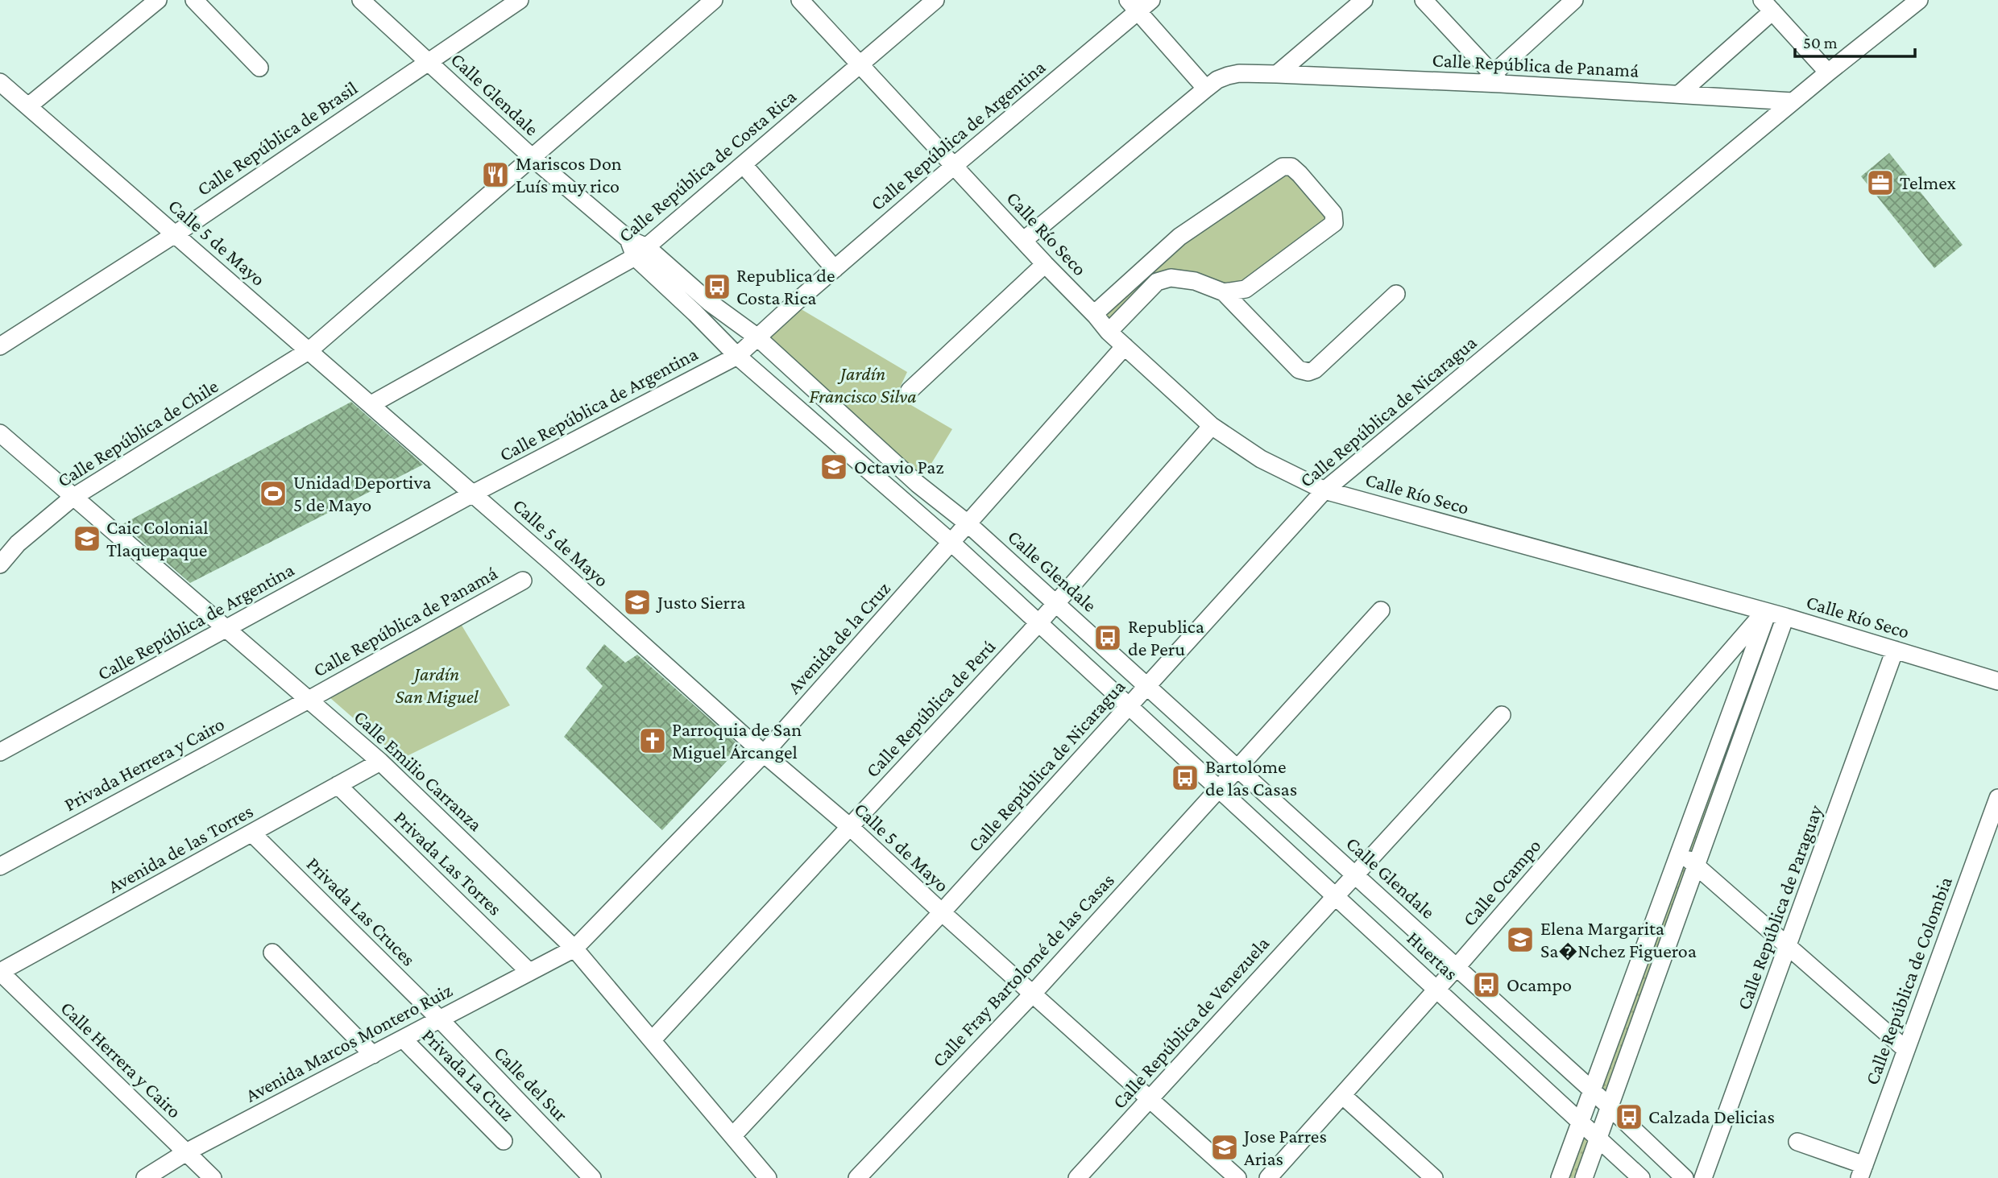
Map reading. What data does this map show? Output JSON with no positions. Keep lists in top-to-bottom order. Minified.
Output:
{"streets":{"street":["Calle República de Panamá","Calle Glendale","Calle República de Argentina","Calle República de Brasil","Calle República de Costa Rica","Calle Río Seco","Calle 5 de Mayo","Calle República de Nicaragua","Calle República de Chile","Avenida de la Cruz","Calle República de Perú","Privada Herrera y Cairo","Calle Emilio Carranza","Avenida de las Torres","Privada Las Torres","Calle Ocampo","Calle República de Paraguay","Privada Las Cruces","Huertas","Calle Fray Bartolomé de las Casas","Calle República de Colombia","Calle República de Venezuela","Avenida Marcos Montero Ruiz","Calle Herrera y Cairo","Privada La Cruz","Calle del Sur"]},"crossings":[["Calle República de Panamá","Calle Río Seco"],["Calle República de Panamá","Calle República de Nicaragua"],["Calle República de Panamá","Privada Herrera y Cairo"],["Calle República de Panamá","Calle Emilio Carranza"],["Calle Glendale","Calle República de Argentina"],["Calle Glendale","Calle República de Brasil"],["Calle Glendale","Calle República de Costa Rica"],["Calle Glendale","Calle República de Nicaragua"],["Calle Glendale","Calle República de Chile"],["Calle Glendale","Avenida de la Cruz"],["Calle Glendale","Calle República de Perú"],["Calle Glendale","Calle Ocampo"],["Calle Glendale","Huertas"],["Calle Glendale","Calle Fray Bartolomé de las Casas"],["Calle Glendale","Calle República de Venezuela"],["Calle República de Argentina","Calle Río Seco"],["Calle República de Argentina","Calle 5 de Mayo"],["Calle República de Argentina","Calle Emilio Carranza"],["Calle República de Brasil","Calle 5 de Mayo"],["Calle República de Costa Rica","Calle Río Seco"],["Calle República de Costa Rica","Calle 5 de Mayo"],["Calle Río Seco","Calle República de Nicaragua"],["Calle Río Seco","Avenida de la Cruz"],["Calle Río Seco","Calle República de Perú"],["Calle Río Seco","Calle Ocampo"],["Calle Río Seco","Calle República de Paraguay"],["Calle 5 de Mayo","Calle República de Nicaragua"],["Calle 5 de Mayo","Calle República de Chile"],["Calle 5 de Mayo","Avenida de la Cruz"],["Calle 5 de Mayo","Calle República de Perú"],["Calle 5 de Mayo","Calle Fray Bartolomé de las Casas"],["Calle 5 de Mayo","Calle República de Venezuela"],["Calle República de Nicaragua","Calle Emilio Carranza"],["Calle República de Chile","Calle Emilio Carranza"],["Avenida de la Cruz","Calle Emilio Carranza"],["Avenida de la Cruz","Avenida Marcos Montero Ruiz"],["Calle República de Perú","Calle Emilio Carranza"],["Privada Herrera y Cairo","Calle Emilio Carranza"],["Calle Emilio Carranza","Avenida de las Torres"],["Calle Emilio Carranza","Avenida Marcos Montero Ruiz"],["Avenida de las Torres","Privada Las Torres"],["Avenida de las Torres","Privada Las Cruces"],["Avenida de las Torres","Calle Herrera y Cairo"],["Privada Las Torres","Avenida Marcos Montero Ruiz"],["Calle Ocampo","Huertas"],["Privada Las Cruces","Avenida Marcos Montero Ruiz"],["Privada Las Cruces","Calle del Sur"],["Huertas","Calle Fray Bartolomé de las Casas"],["Huertas","Calle República de Venezuela"],["Avenida Marcos Montero Ruiz","Calle Herrera y Cairo"],["Avenida Marcos Montero Ruiz","Privada La Cruz"],["Avenida Marcos Montero Ruiz","Calle del Sur"]],"parks":["Jardín Francisco Silva","Jardín San Miguel"],"places":{"restaurant":["Mariscos Don Luís muy rico"],"office":["Telmex"],"bus stop":["Republica de Costa Rica","Republica de Peru","Bartolome de las Casas","Ocampo","Calzada Delicias"],"school or university":["Octavio Paz","Caic Colonial Tlaquepaque","Justo Sierra","Elena Margarita Sa�Nchez Figueroa","Jose Parres Arias"],"sports":["Unidad Deportiva 5 de Mayo"],"church":["Parroquia de San Miguel Árcangel"]},"scale_bar":"50 m"}
